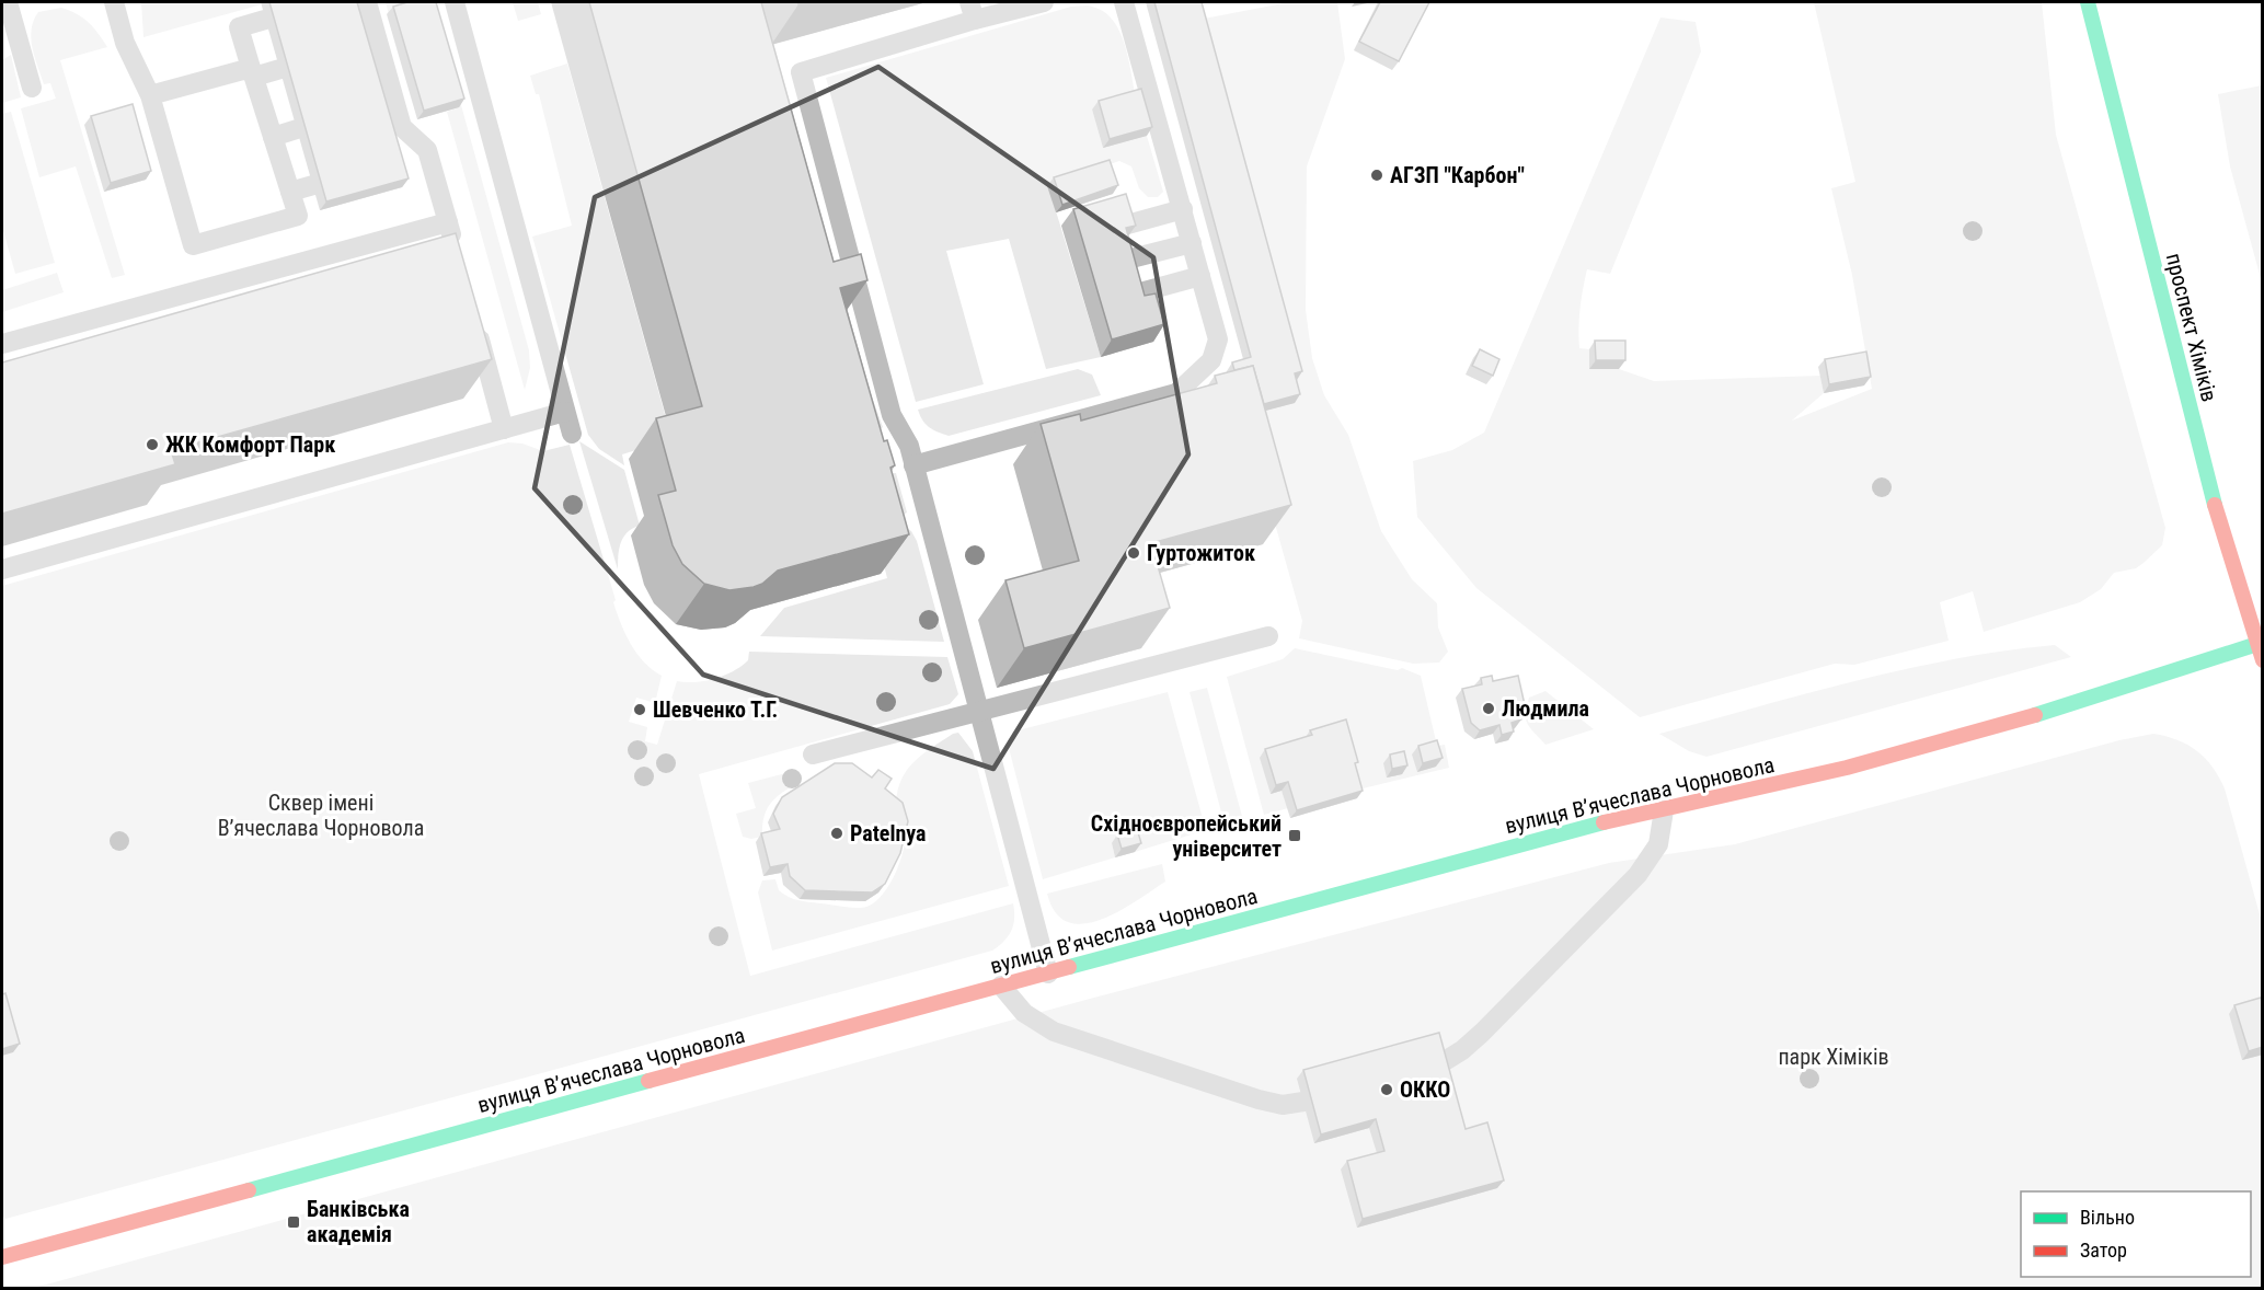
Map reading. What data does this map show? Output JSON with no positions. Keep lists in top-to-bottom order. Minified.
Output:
{"streets":{"main road":["проспект Хіміків","вулиця Вʼячеслава Чорновола"]},"crossings":[["проспект Хіміків","вулиця Вʼячеслава Чорновола"]],"parks":["Сквер імені Вʼячеслава Чорновола","парк Хіміків"],"places":{"other":["АГЗП \"Карбон\"","ЖК Комфорт Парк","Гуртожиток","Людмила","Шевченко Т.Г.","Patelnya","ОККО"],"transit":["Східноєвропейський університет","Банківська академія"]},"legend":["Вільно","Затор"]}
